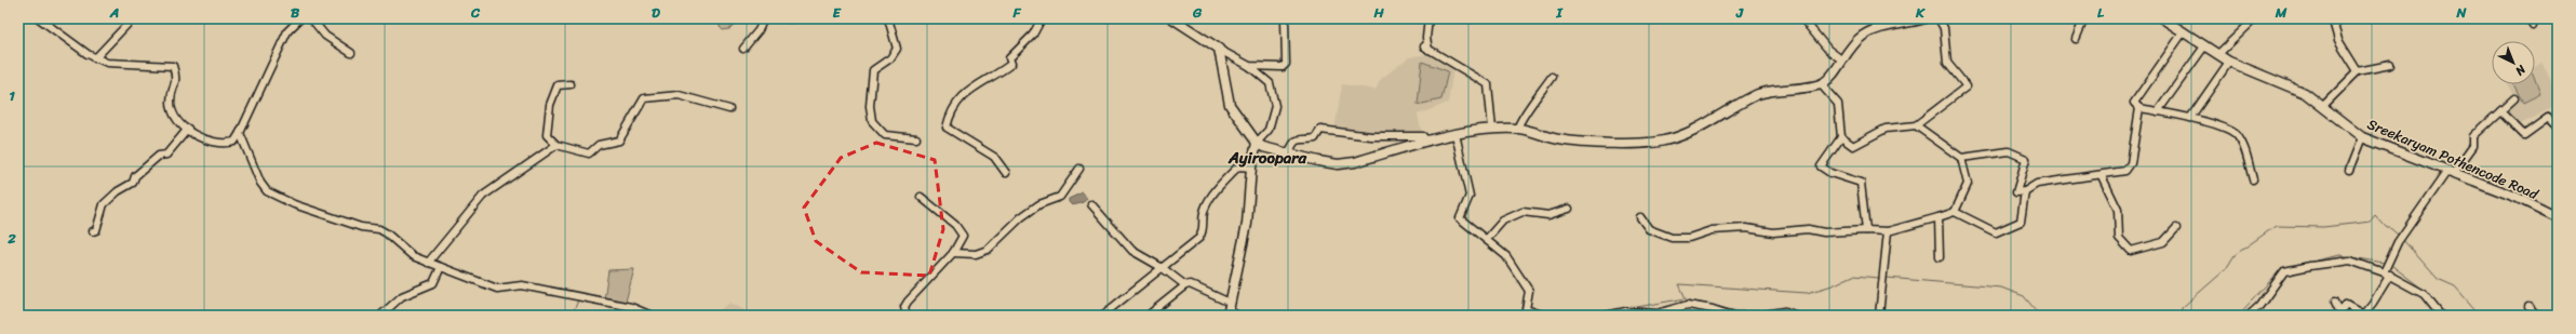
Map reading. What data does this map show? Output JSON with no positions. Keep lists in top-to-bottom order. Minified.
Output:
{"streets":{"main road":["Sreekaryam Pothencode Road"]},"districts":["Ayiroopara"],"north":"bottom right","grid":{"columns":["A","B","C","D","E","F","G","H","I","J","K","L","M","N"],"rows":["1","2"]}}
